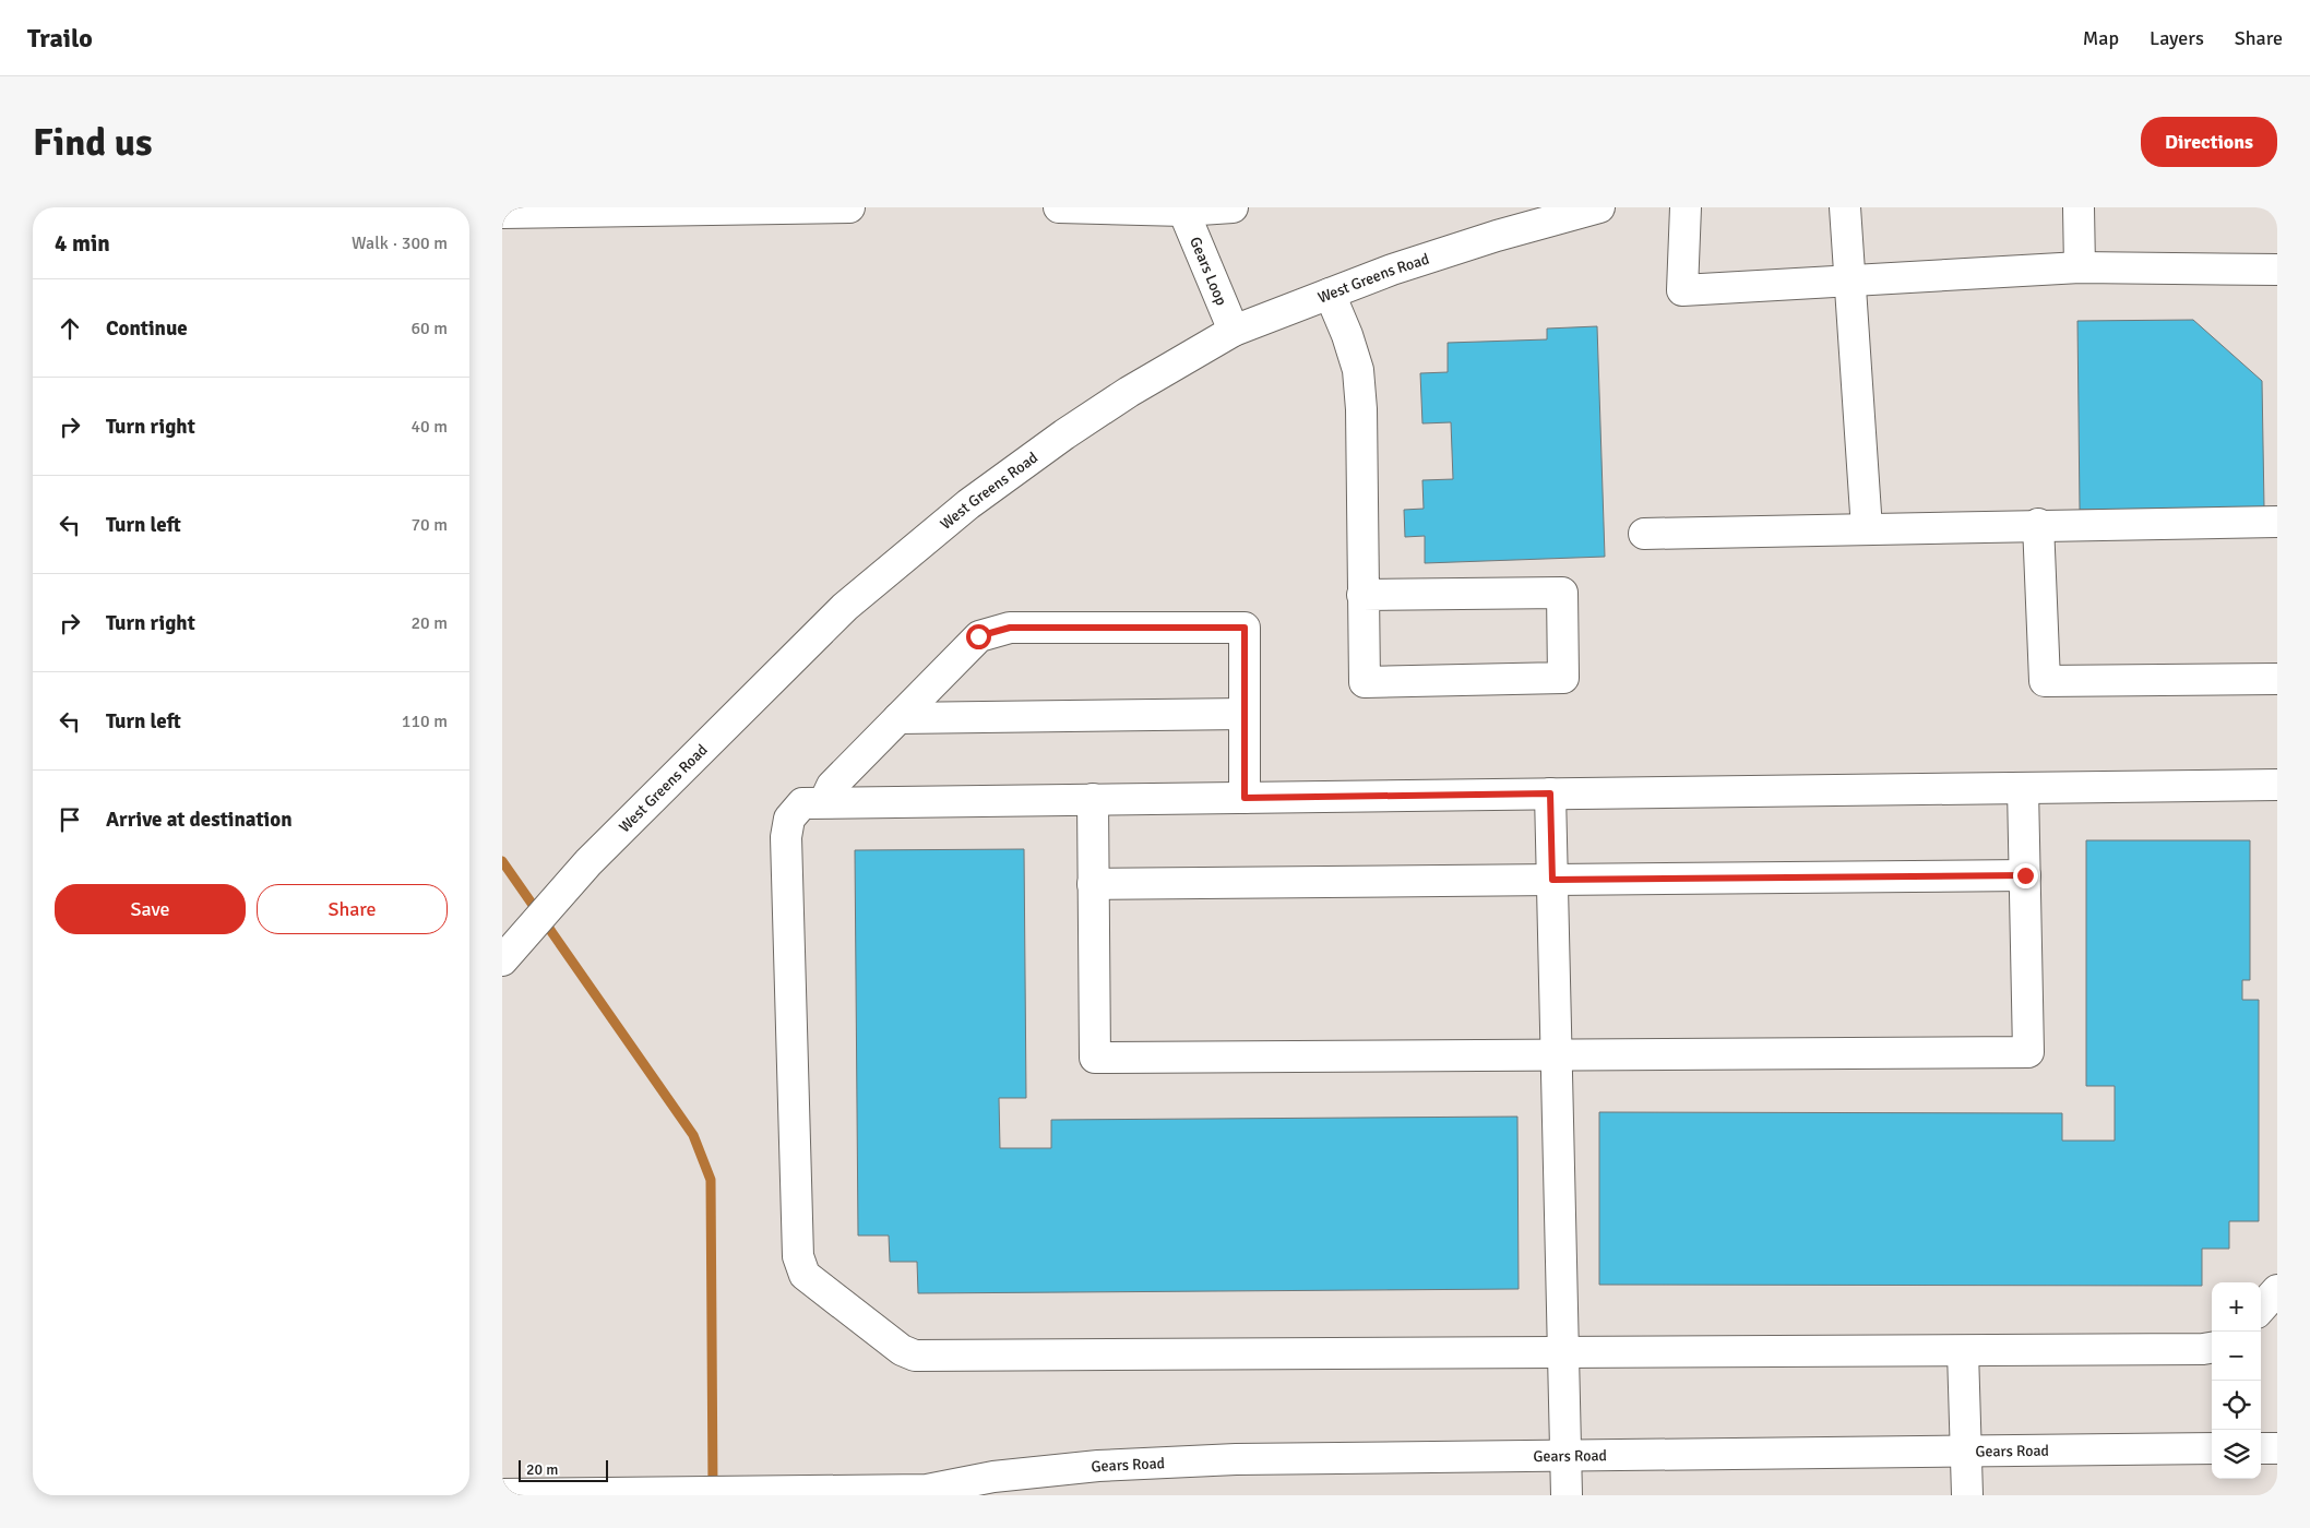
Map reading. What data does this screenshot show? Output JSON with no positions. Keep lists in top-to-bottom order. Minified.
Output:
{"streets":{"street":["Gears Loop","West Greens Road","Gears Road"]},"crossings":[["Gears Loop","West Greens Road"]],"scale_bar":"20 m","page":{"header":"Trailo","nav":["Map","Layers","Share"],"buttons":["Directions",["Save","Share"]],"title":"Find us","heading":["4 min","Walk · 300 m"],"list":[["Continue","60 m"],["Turn right","40 m"],["Turn left","70 m"],["Turn right","20 m"],["Turn left","110 m"],"Arrive at destination"],"map_buttons":["+","−"],"scale":"20 m"}}
